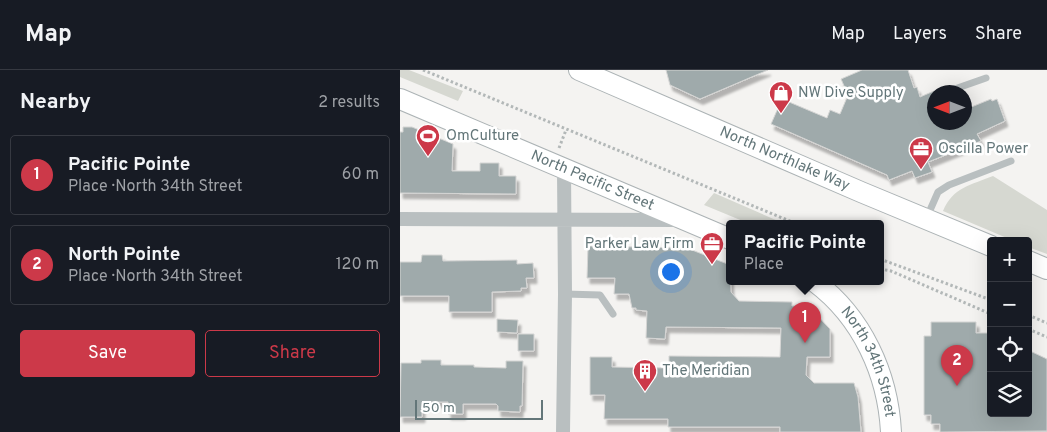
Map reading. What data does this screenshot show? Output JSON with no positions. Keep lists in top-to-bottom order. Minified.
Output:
{"streets":{"street":["North Northlake Way","North Pacific Street","North 34th Street"]},"places":{"shop":["NW Dive Supply"],"sports":["OmCulture"],"office":["Oscilla Power","Parker Law Firm"],"building":["The Meridian"]},"scale_bar":"50 m","north":"left","page":{"header":"Map","nav":["Map","Layers","Share"],"heading":["Nearby","2 results"],"list":[{"mark":"1","name":"Pacific Pointe","note":"Place · North 34th Street","value":"60 m"},{"mark":"2","name":"North Pointe","note":"Place · North 34th Street","value":"120 m"}],"popup":["Pacific Pointe","Place"],"map_buttons":["+","−"],"pins":["1","2"],"buttons":["Save","Share"],"scale":"50 m"}}
